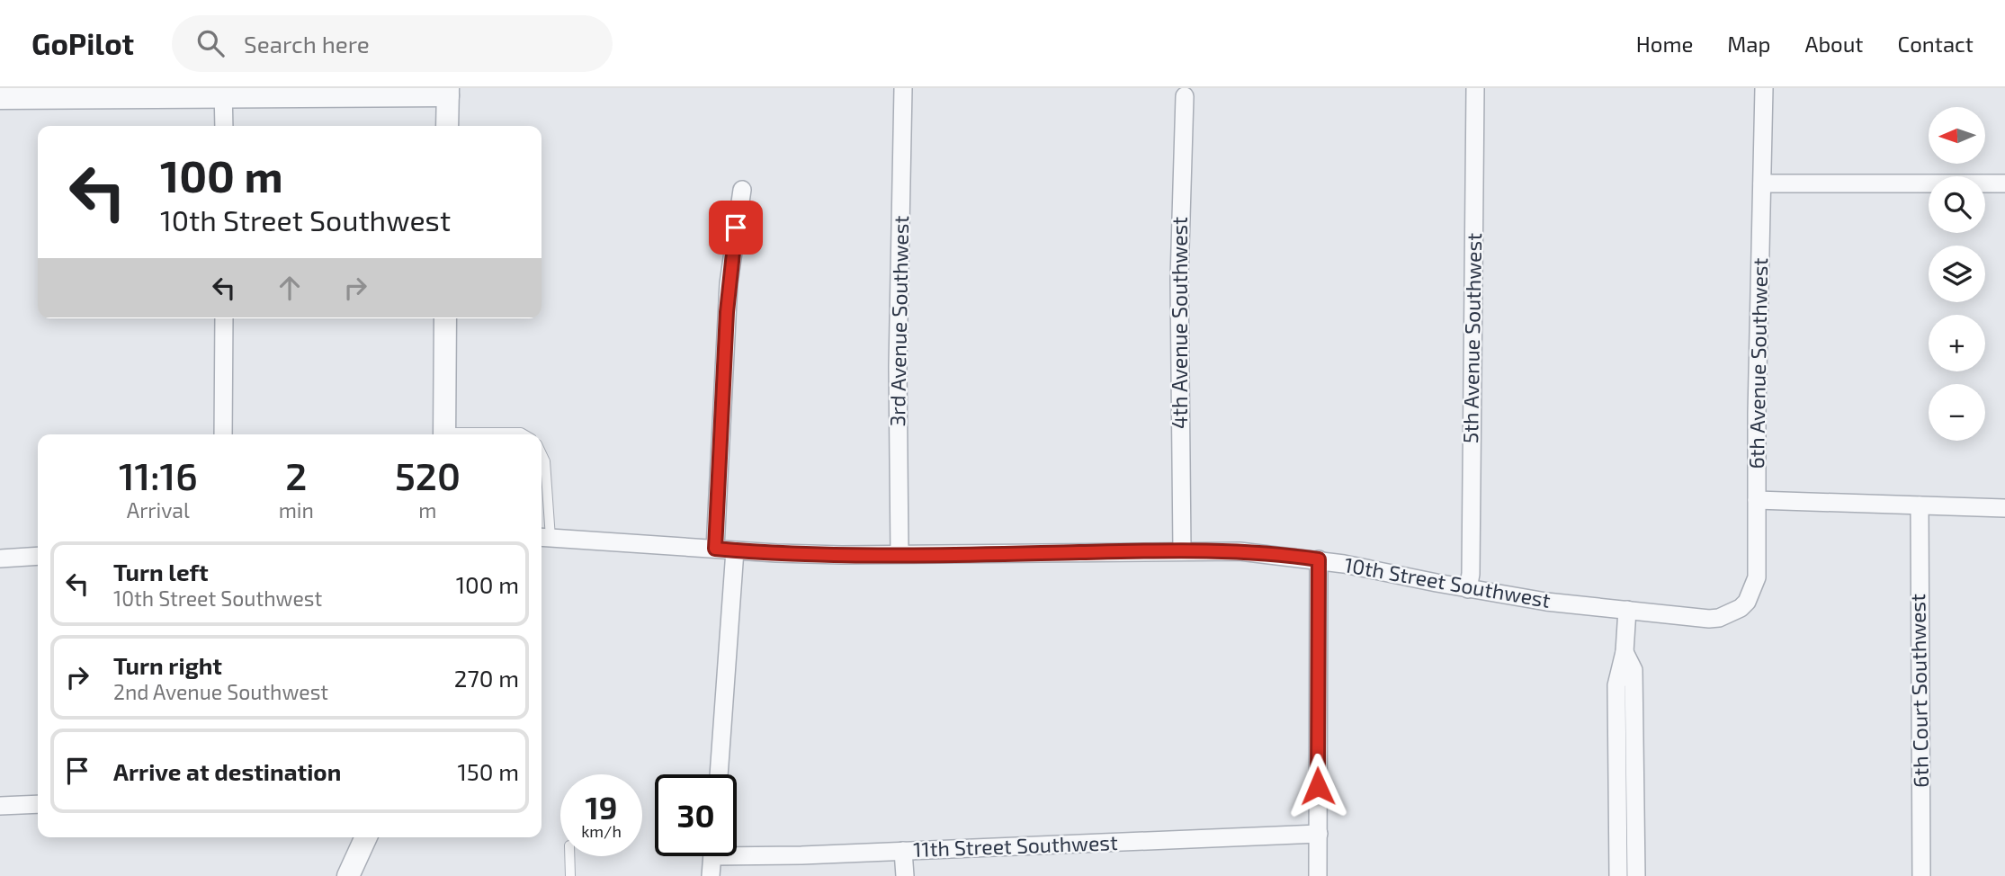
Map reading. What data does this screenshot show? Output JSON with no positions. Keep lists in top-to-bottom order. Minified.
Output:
{"streets":{"street":["3rd Avenue Southwest","4th Avenue Southwest","5th Avenue Southwest","6th Avenue Southwest","10th Street Southwest","6th Court Southwest","11th Street Southwest"]},"crossings":[["3rd Avenue Southwest","10th Street Southwest"],["4th Avenue Southwest","10th Street Southwest"],["5th Avenue Southwest","10th Street Southwest"],["6th Avenue Southwest","10th Street Southwest"]],"north":"left","page":{"header":"GoPilot","search":"Search here","nav":["Home","Map","About","Contact"],"map_buttons":["+","−"],"turn":["100 m","10th Street Southwest"],"eta":["11:16","Arrival","2","min","520","m"],"list":[{"name":"Turn left","note":"10th Street Southwest","value":"100 m"},{"name":"Turn right","note":"2nd Avenue Southwest","value":"270 m"},{"name":"Arrive at destination","value":"150 m"}],"speed":"19 km/h","limit":"30"}}
